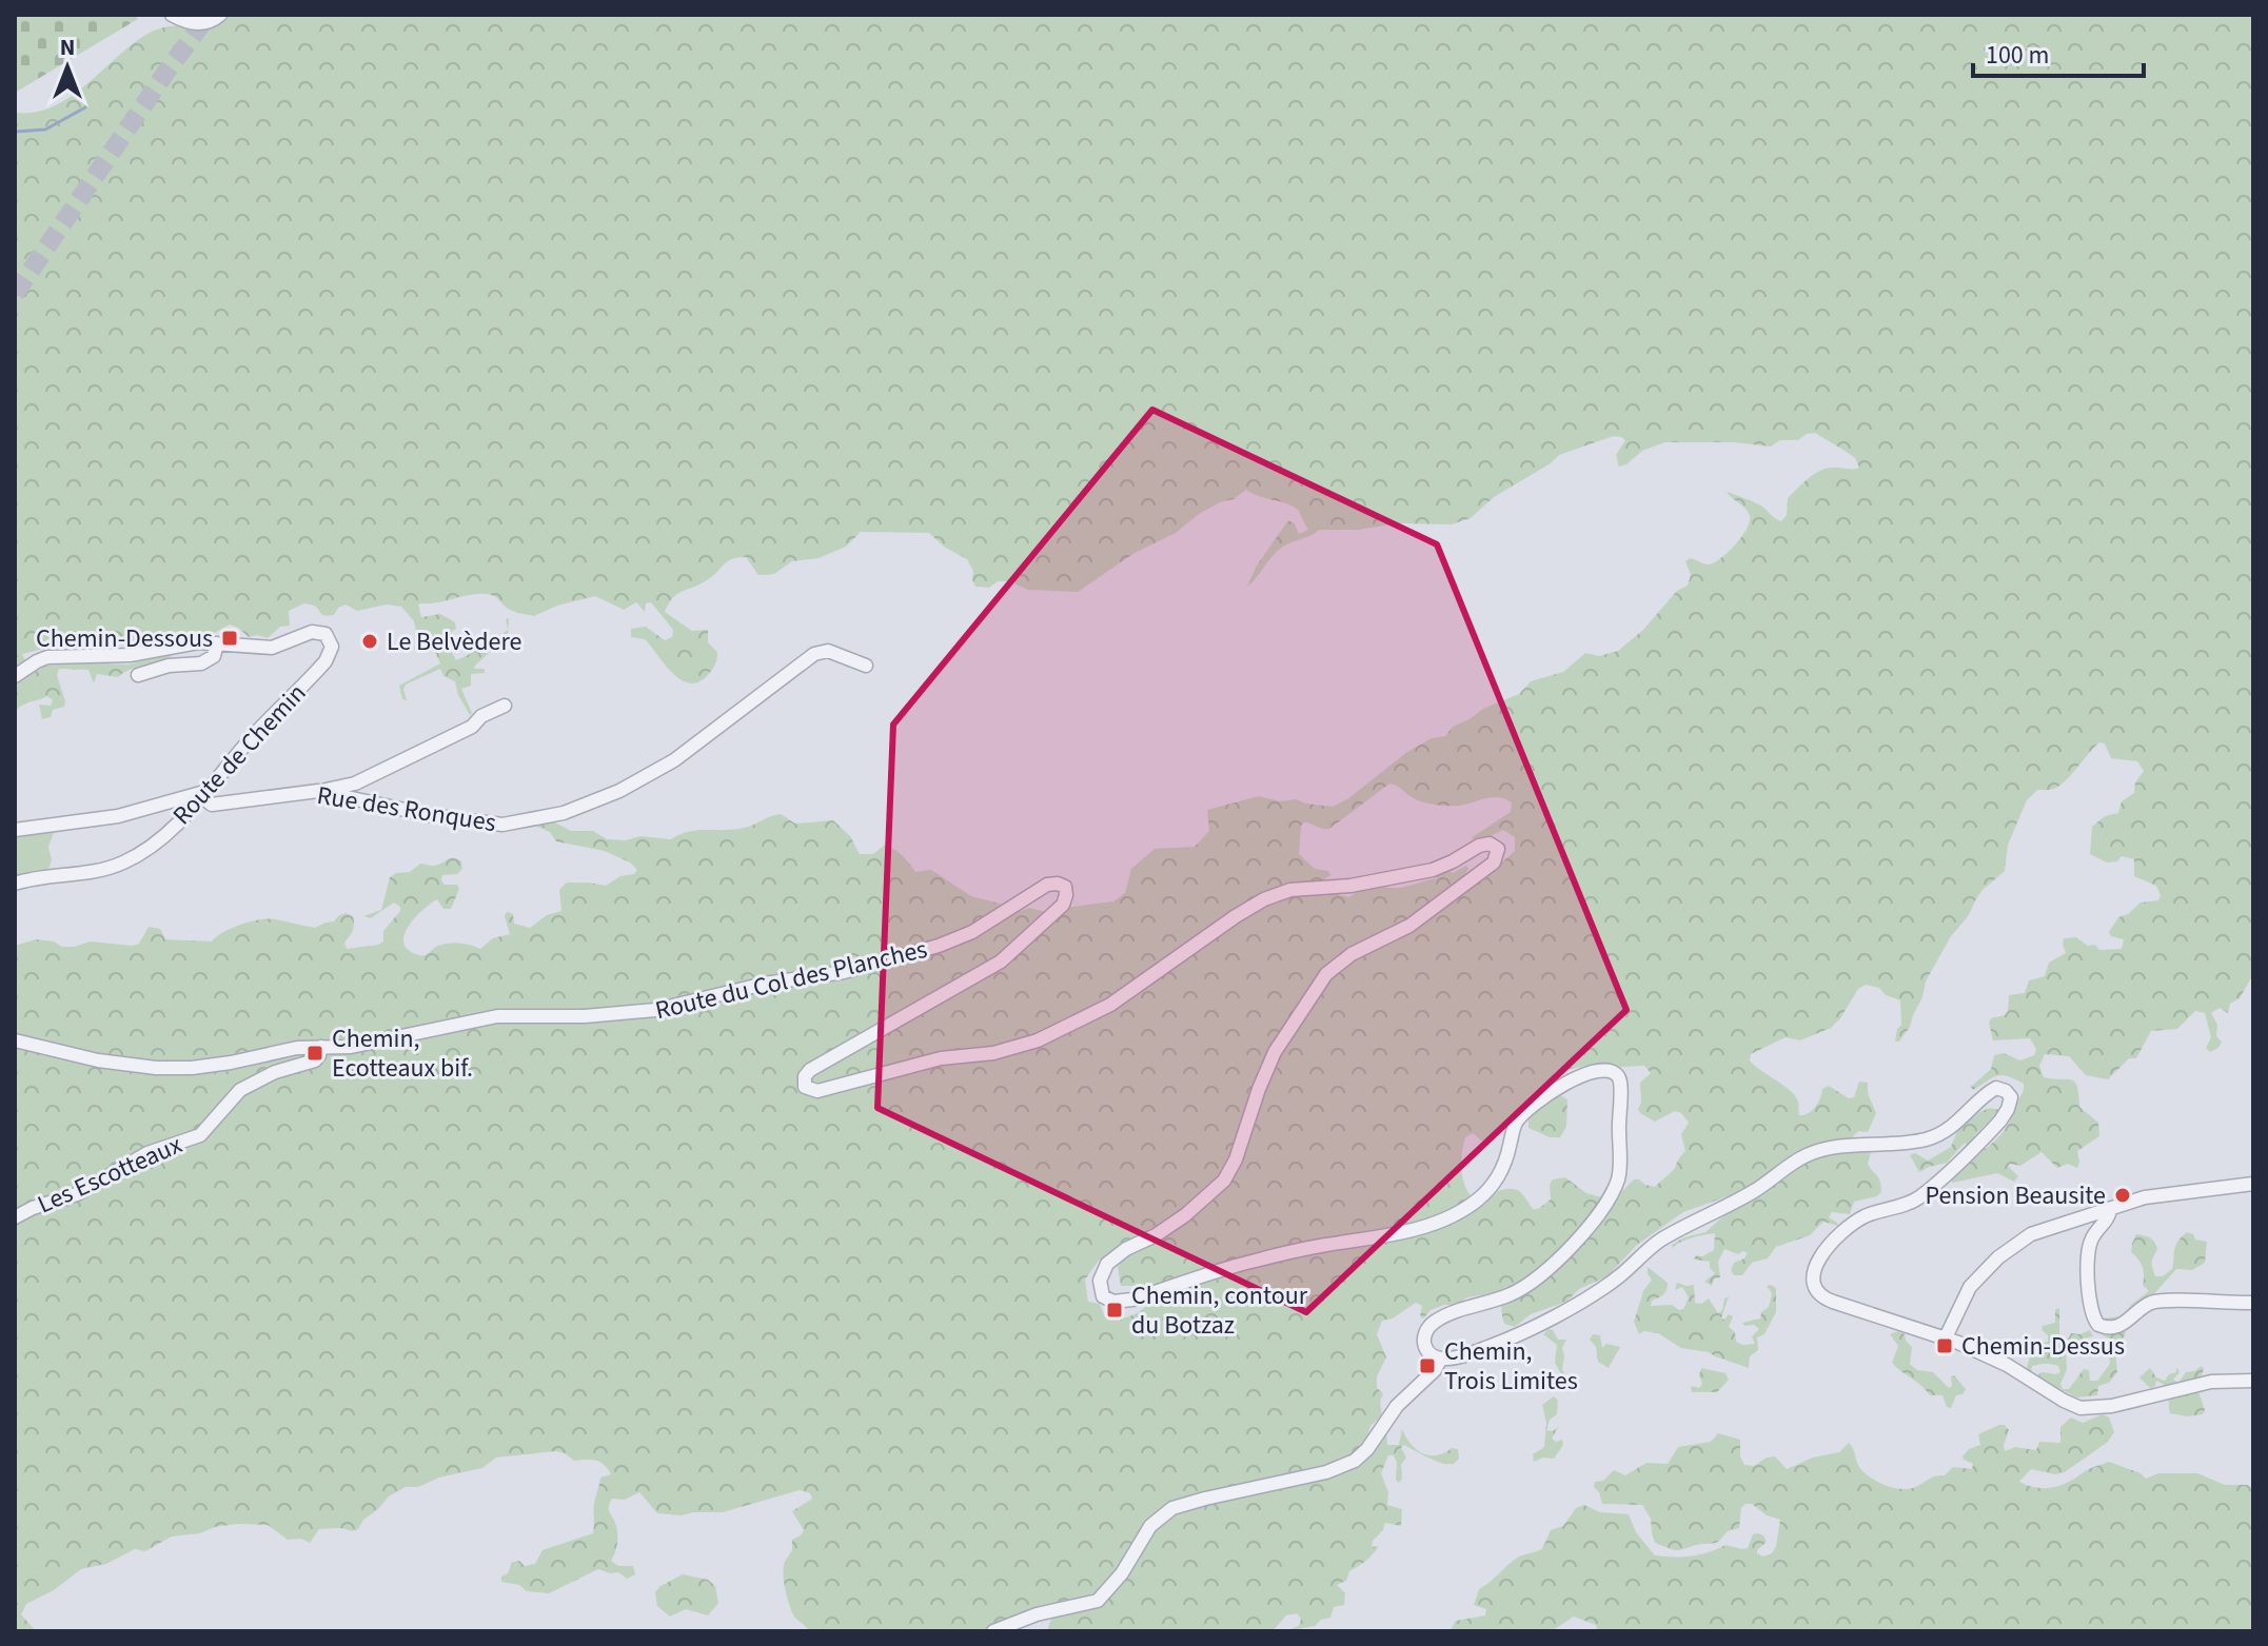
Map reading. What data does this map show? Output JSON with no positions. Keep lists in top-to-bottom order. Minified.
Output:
{"streets":{"street":["Route de Chemin","Rue des Ronques","Route du Col des Planches","Les Escotteaux"]},"crossings":[["Route de Chemin","Rue des Ronques"],["Route du Col des Planches","Les Escotteaux"]],"places":{"transit":["Chemin-Dessous","Chemin, Ecotteaux bif.","Chemin, contour du Botzaz","Chemin-Dessus","Chemin, Trois Limites"],"other":["Le Belvèdere","Pension Beausite"]},"scale_bar":"100 m","north":"top"}
